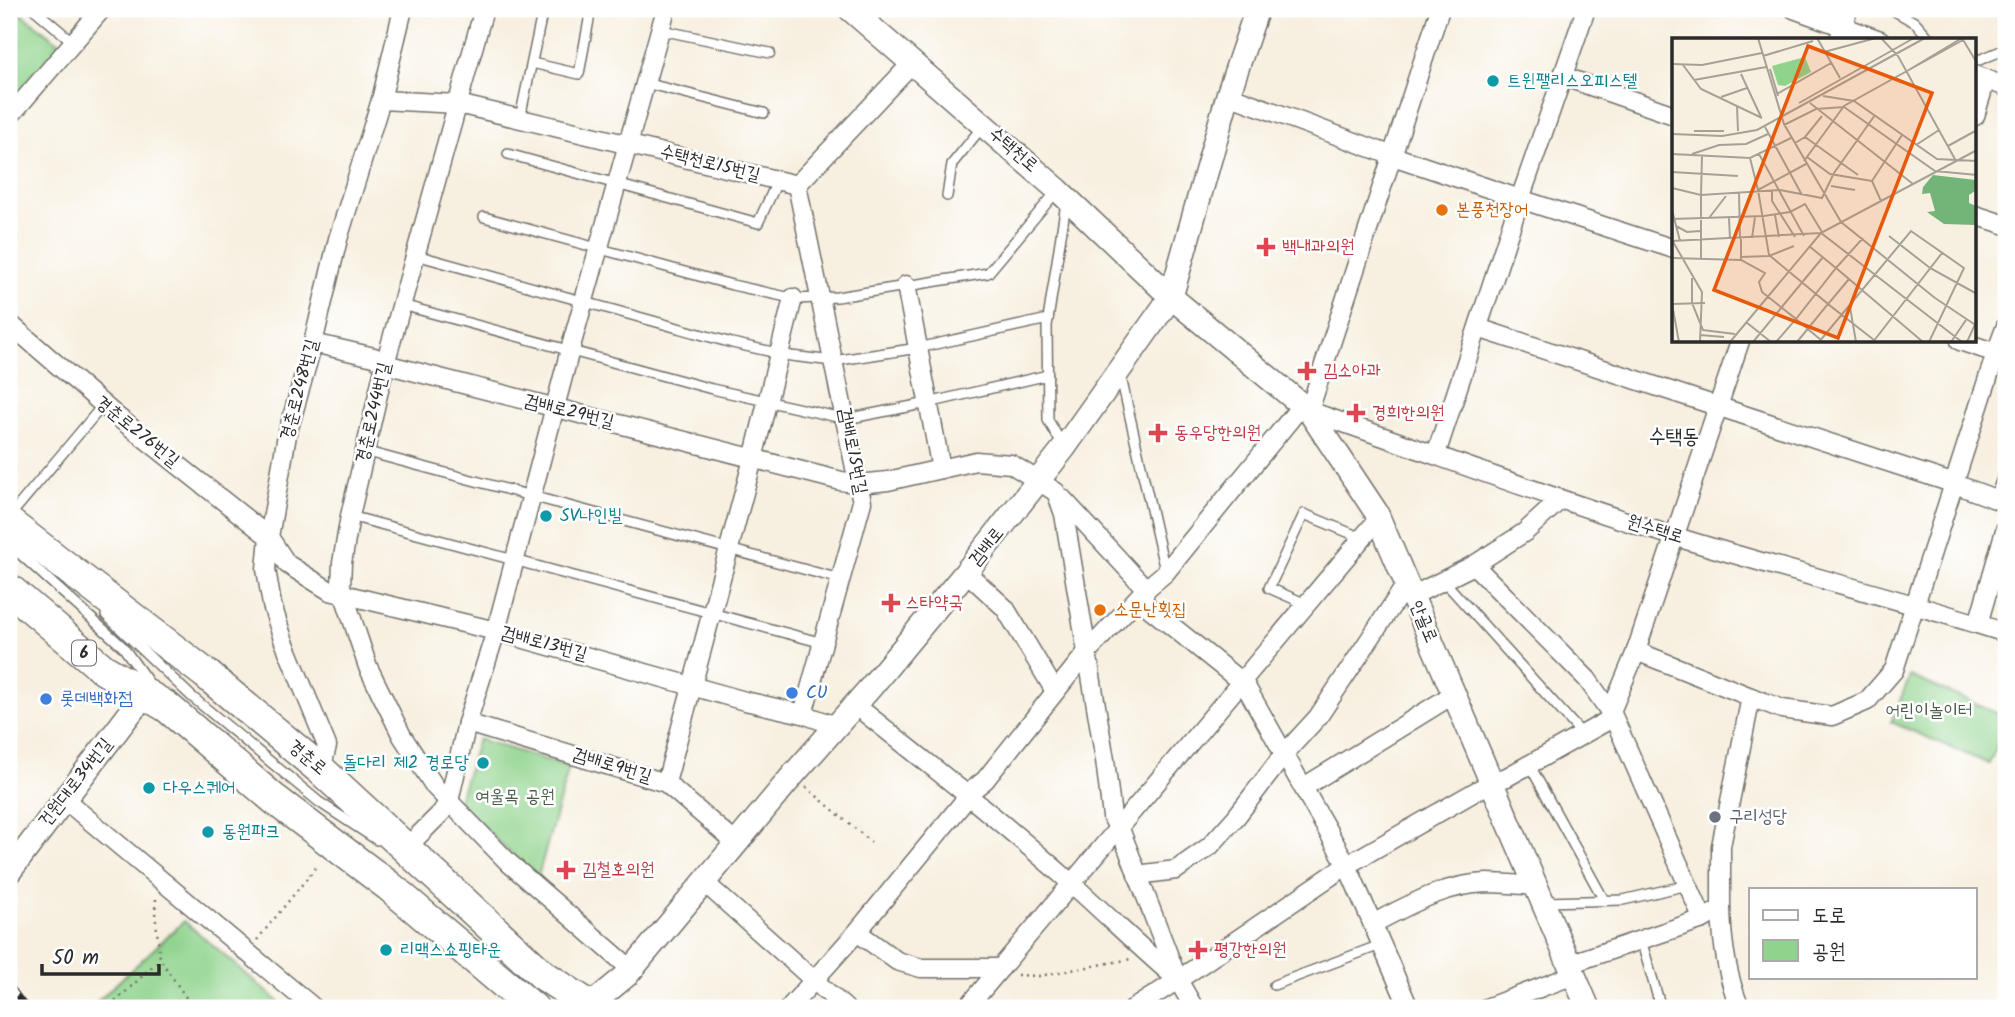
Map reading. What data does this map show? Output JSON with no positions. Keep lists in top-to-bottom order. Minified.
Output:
{"streets":{"main road":["6","경춘로"],"street":["수택천로","수택천로15번길","경춘로248번길","검배로29번길","경춘로244번길","경춘로276번길","검배로15번길","원수택로","검배로","안골로","검배로13번길","검배로9번길","건원대로34번길"]},"crossings":[["수택천로","검배로"],["수택천로","안골로"],["수택천로15번길","경춘로248번길"],["수택천로15번길","경춘로244번길"],["수택천로15번길","검배로15번길"],["경춘로248번길","검배로29번길"],["경춘로248번길","경춘로276번길"],["경춘로248번길","검배로13번길"],["경춘로248번길","경춘로"],["검배로29번길","경춘로244번길"],["검배로29번길","검배로15번길"],["검배로29번길","검배로"],["경춘로244번길","검배로"],["경춘로244번길","검배로13번길"],["경춘로276번길","검배로13번길"],["검배로15번길","검배로13번길"],["원수택로","안골로"],["검배로","안골로"],["검배로","검배로13번길"],["검배로","경춘로"],["검배로","검배로9번길"],["6","건원대로34번길"]],"districts":["수택동"],"parks":["어린이놀이터","여울목 공원"],"places":{"other":["트윈팰리스오피스텔","본풍천장어","SV나인빌","소문난횟집","CU","롯데백화점","돌다리 제2 경로당","다우스퀘어","구리성당","동원파크","리맥스쇼핑타운"],"health":["백내과의원","김소아과","경희한의원","동우당한의원","스타약국","김철호의원","평강한의원"]},"legend":["도로","공원"],"scale_bar":"50 m"}
